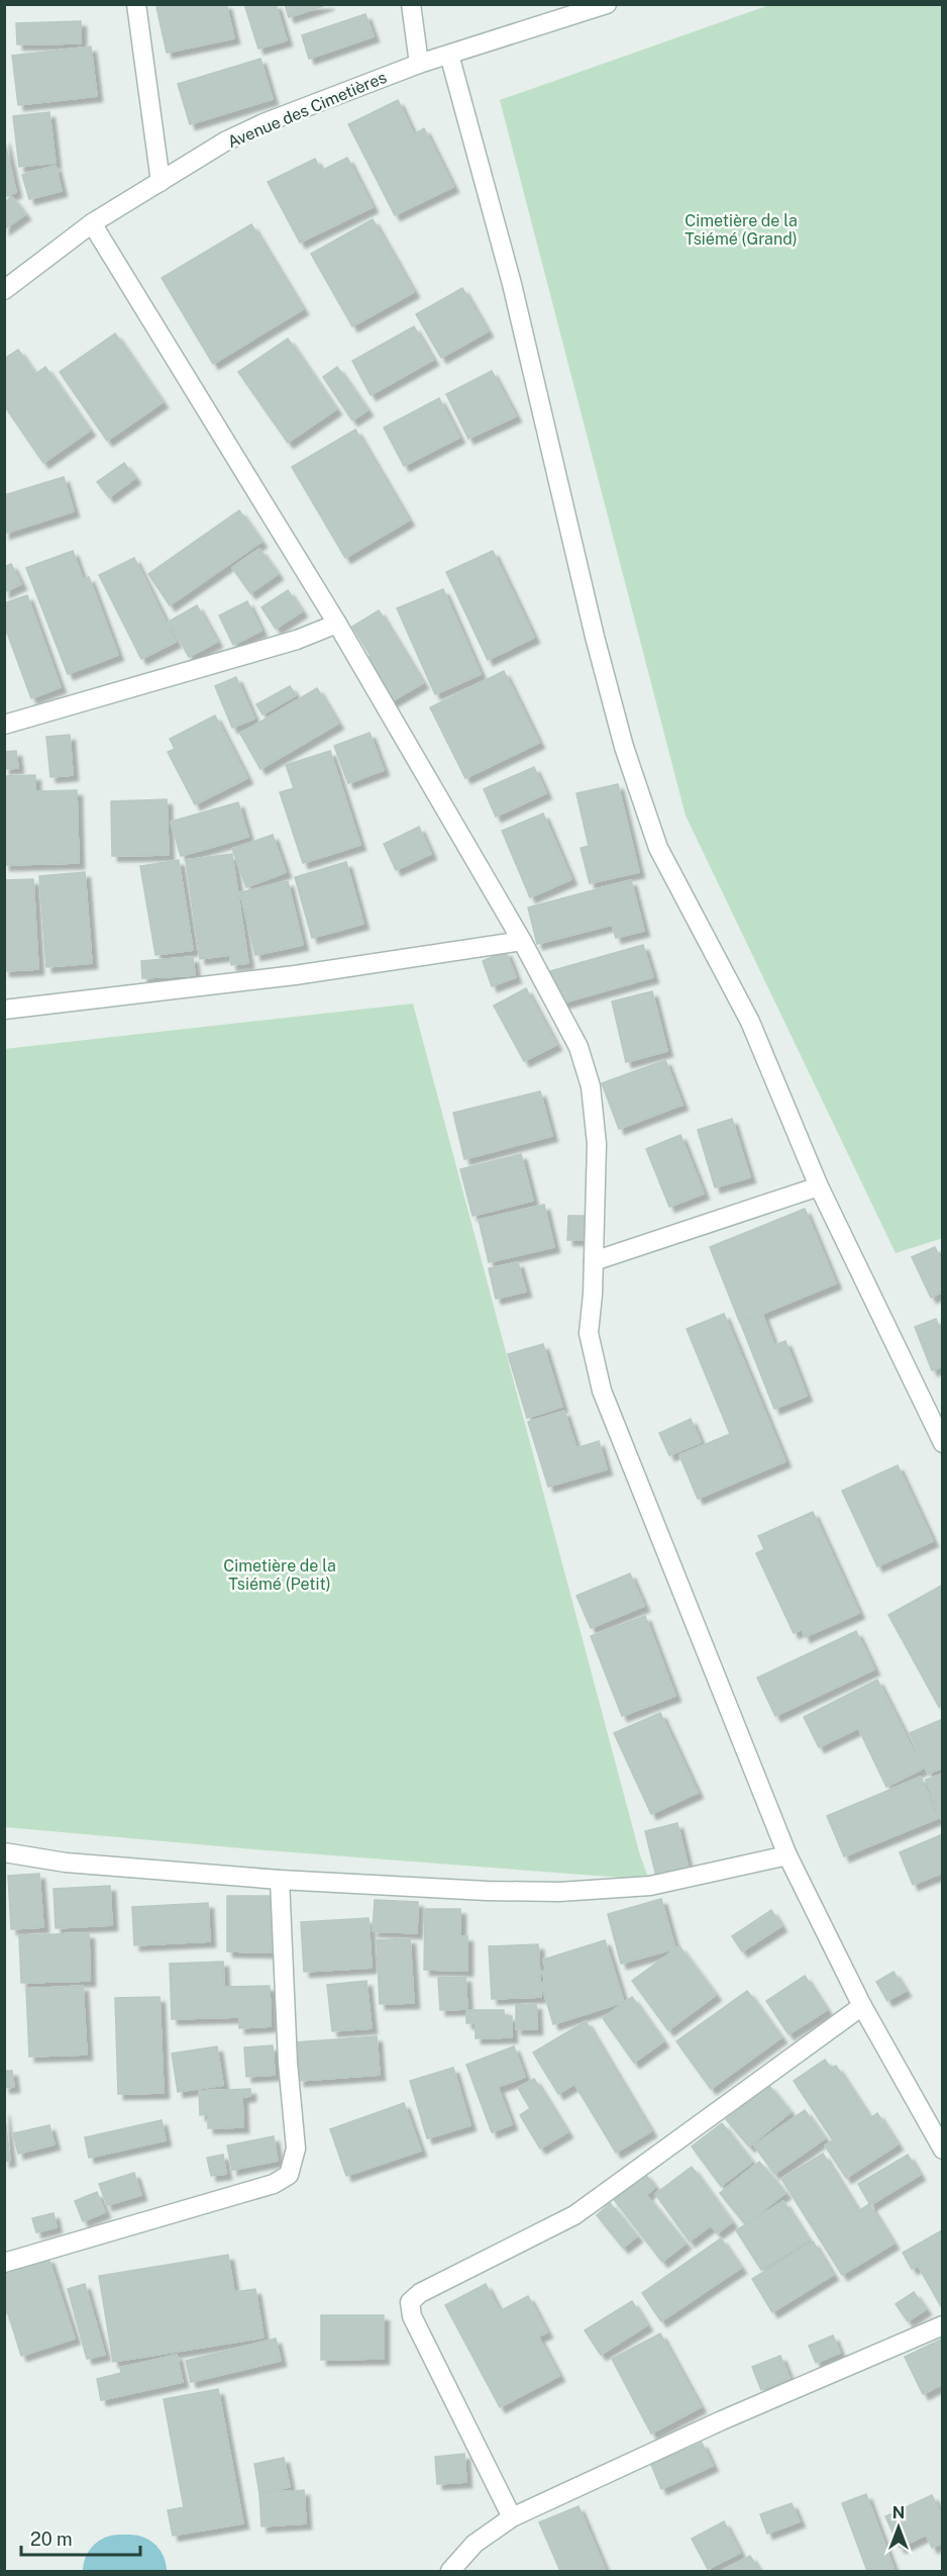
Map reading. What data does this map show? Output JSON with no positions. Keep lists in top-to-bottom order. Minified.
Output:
{"streets":{"street":["Avenue des Cimetières"]},"parks":["Cimetière de la Tsiémé (Grand)","Cimetière de la Tsiémé (Petit)"],"scale_bar":"20 m","north":"top"}
